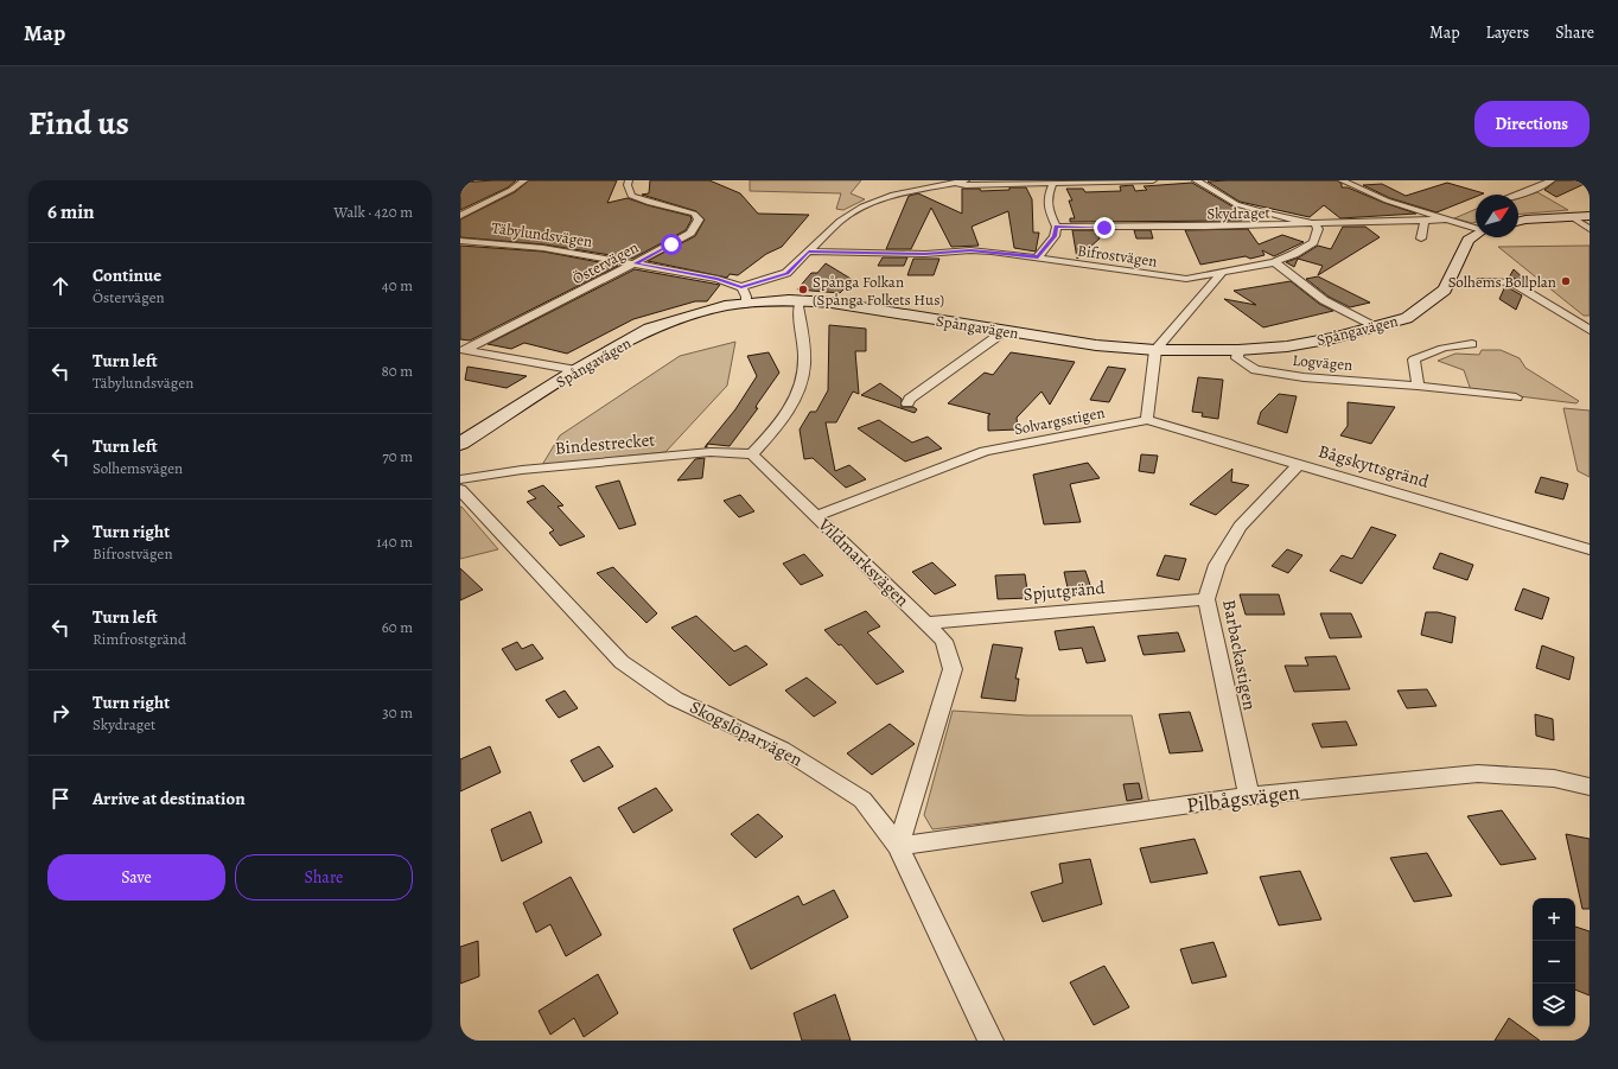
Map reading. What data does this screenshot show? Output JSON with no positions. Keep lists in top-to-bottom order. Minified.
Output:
{"streets":{"street":["Skydraget","Täbylundsvägen","Bifrostvägen","Östervägen","Spångavägen","Logvägen","Solvargsstigen","Bindestrecket","Bågskyttsgränd","Vildmarksvägen","Spjutgränd","Barbackastigen","Skogslöparvägen","Pilbågsvägen"]},"crossings":[["Skydraget","Bifrostvägen"],["Täbylundsvägen","Östervägen"],["Spångavägen","Logvägen"],["Solvargsstigen","Bågskyttsgränd"],["Solvargsstigen","Vildmarksvägen"],["Bindestrecket","Vildmarksvägen"],["Bågskyttsgränd","Barbackastigen"],["Vildmarksvägen","Spjutgränd"],["Vildmarksvägen","Skogslöparvägen"],["Vildmarksvägen","Pilbågsvägen"],["Spjutgränd","Barbackastigen"],["Barbackastigen","Pilbågsvägen"],["Skogslöparvägen","Pilbågsvägen"]],"places":["Solhems Bollplan","Spånga Folkan (Spånga Folkets Hus)"],"north":"top right","page":{"header":"Map","nav":["Map","Layers","Share"],"title":"Find us","buttons":["Directions",["Save","Share"]],"heading":["6 min","Walk · 420 m"],"list":[["Continue","Östervägen","40 m"],["Turn left","Täbylundsvägen","80 m"],["Turn left","Solhemsvägen","70 m"],["Turn right","Bifrostvägen","140 m"],["Turn left","Rimfrostgränd","60 m"],["Turn right","Skydraget","30 m"],"Arrive at destination"],"map_buttons":["+","−"]}}
